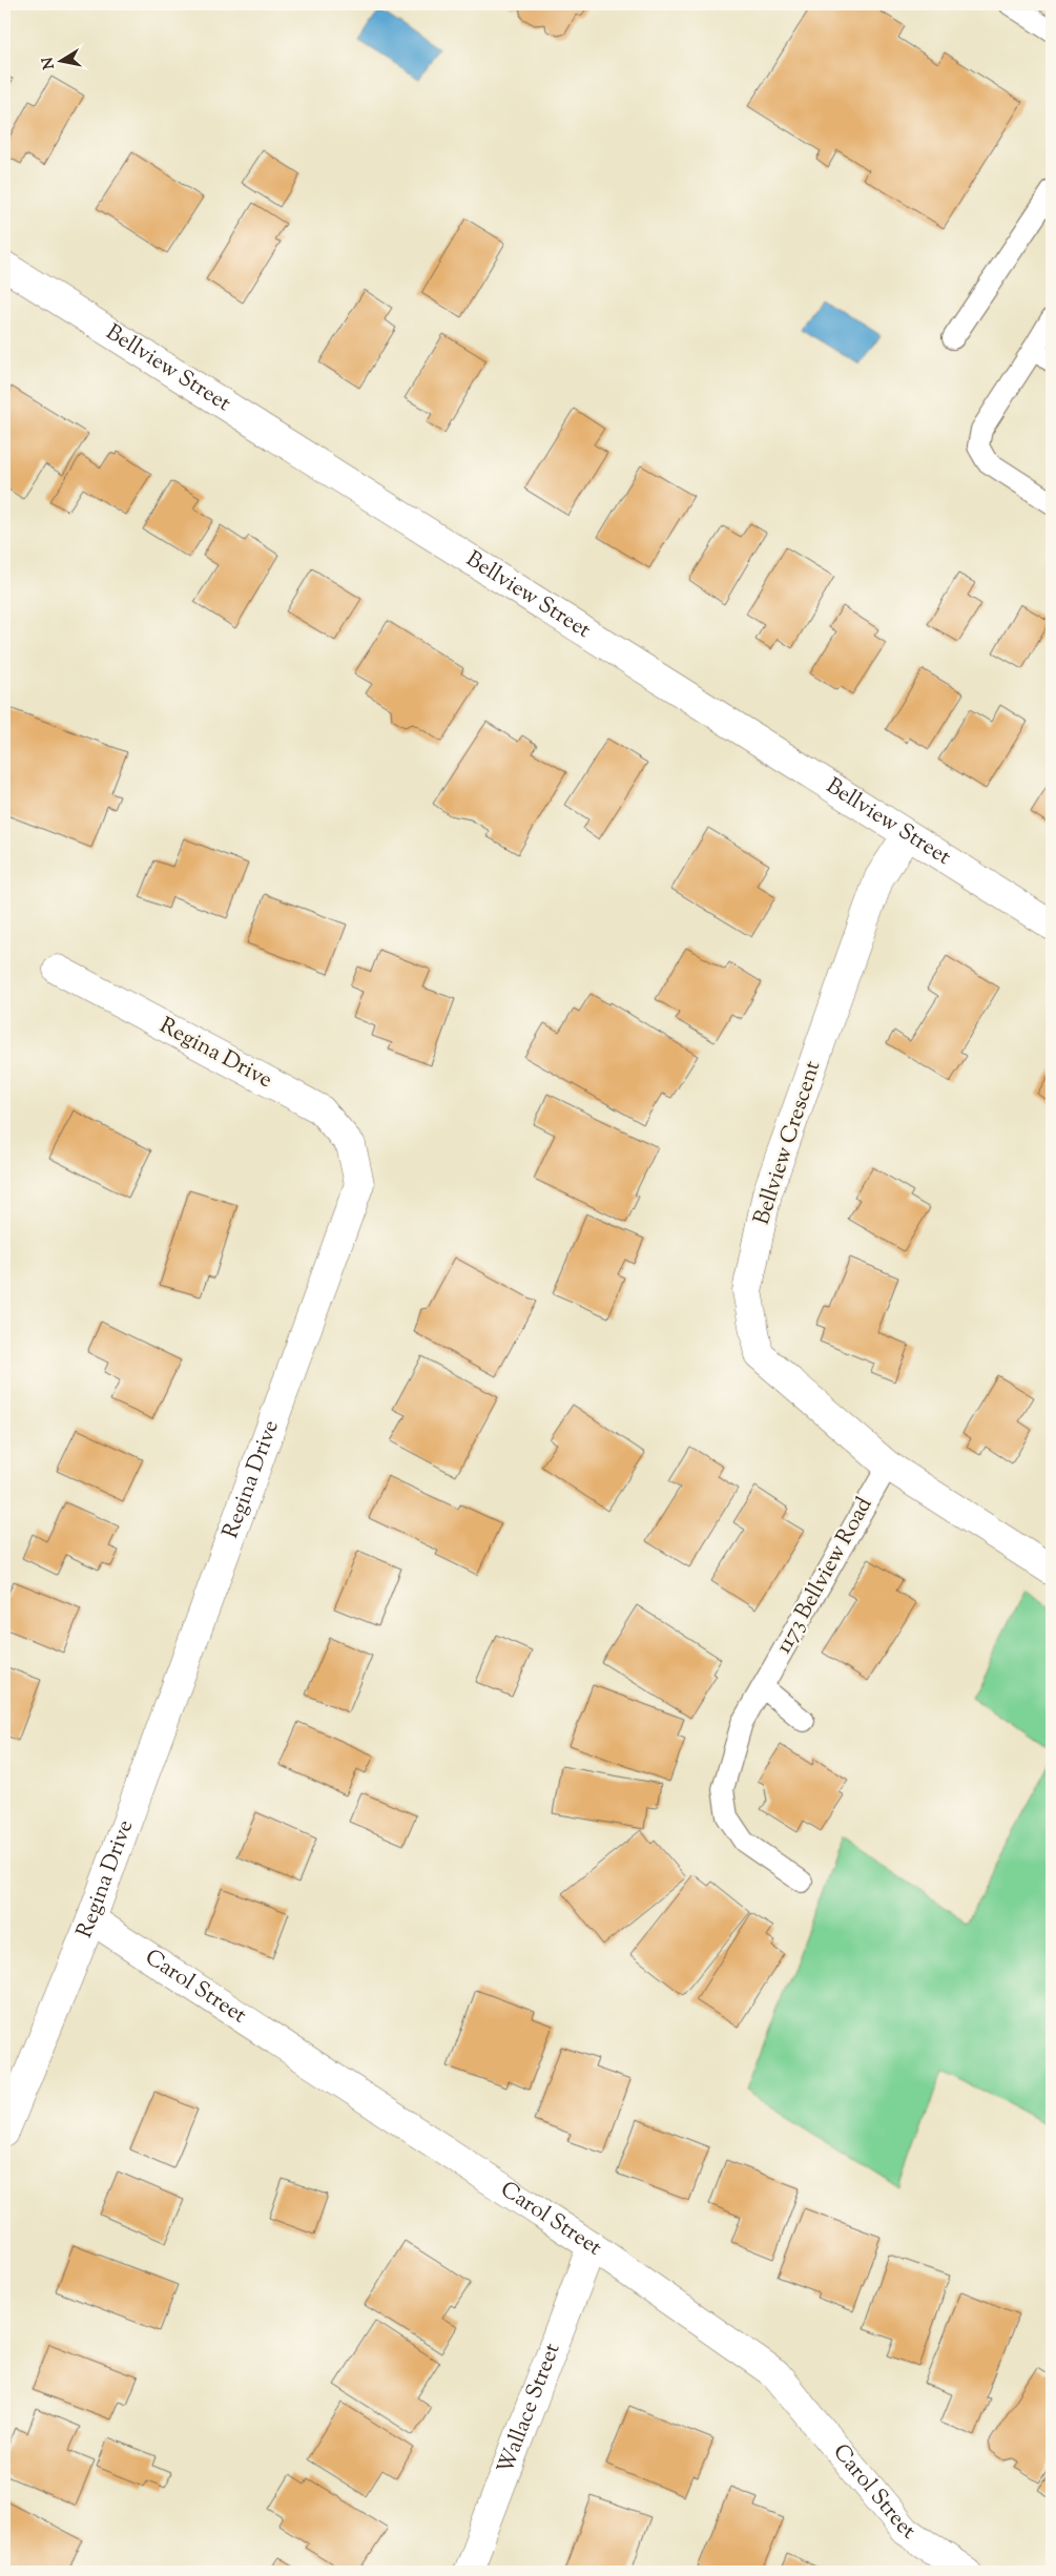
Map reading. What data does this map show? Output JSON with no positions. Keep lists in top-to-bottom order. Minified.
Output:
{"streets":{"street":["Bellview Street","Regina Drive","Bellview Crescent","Carol Street","Wallace Street"],"lane":["1173 Bellview Road"]},"crossings":[["Bellview Street","Bellview Crescent"],["Regina Drive","Carol Street"],["Bellview Crescent","1173 Bellview Road"],["Carol Street","Wallace Street"]],"north":"left"}
